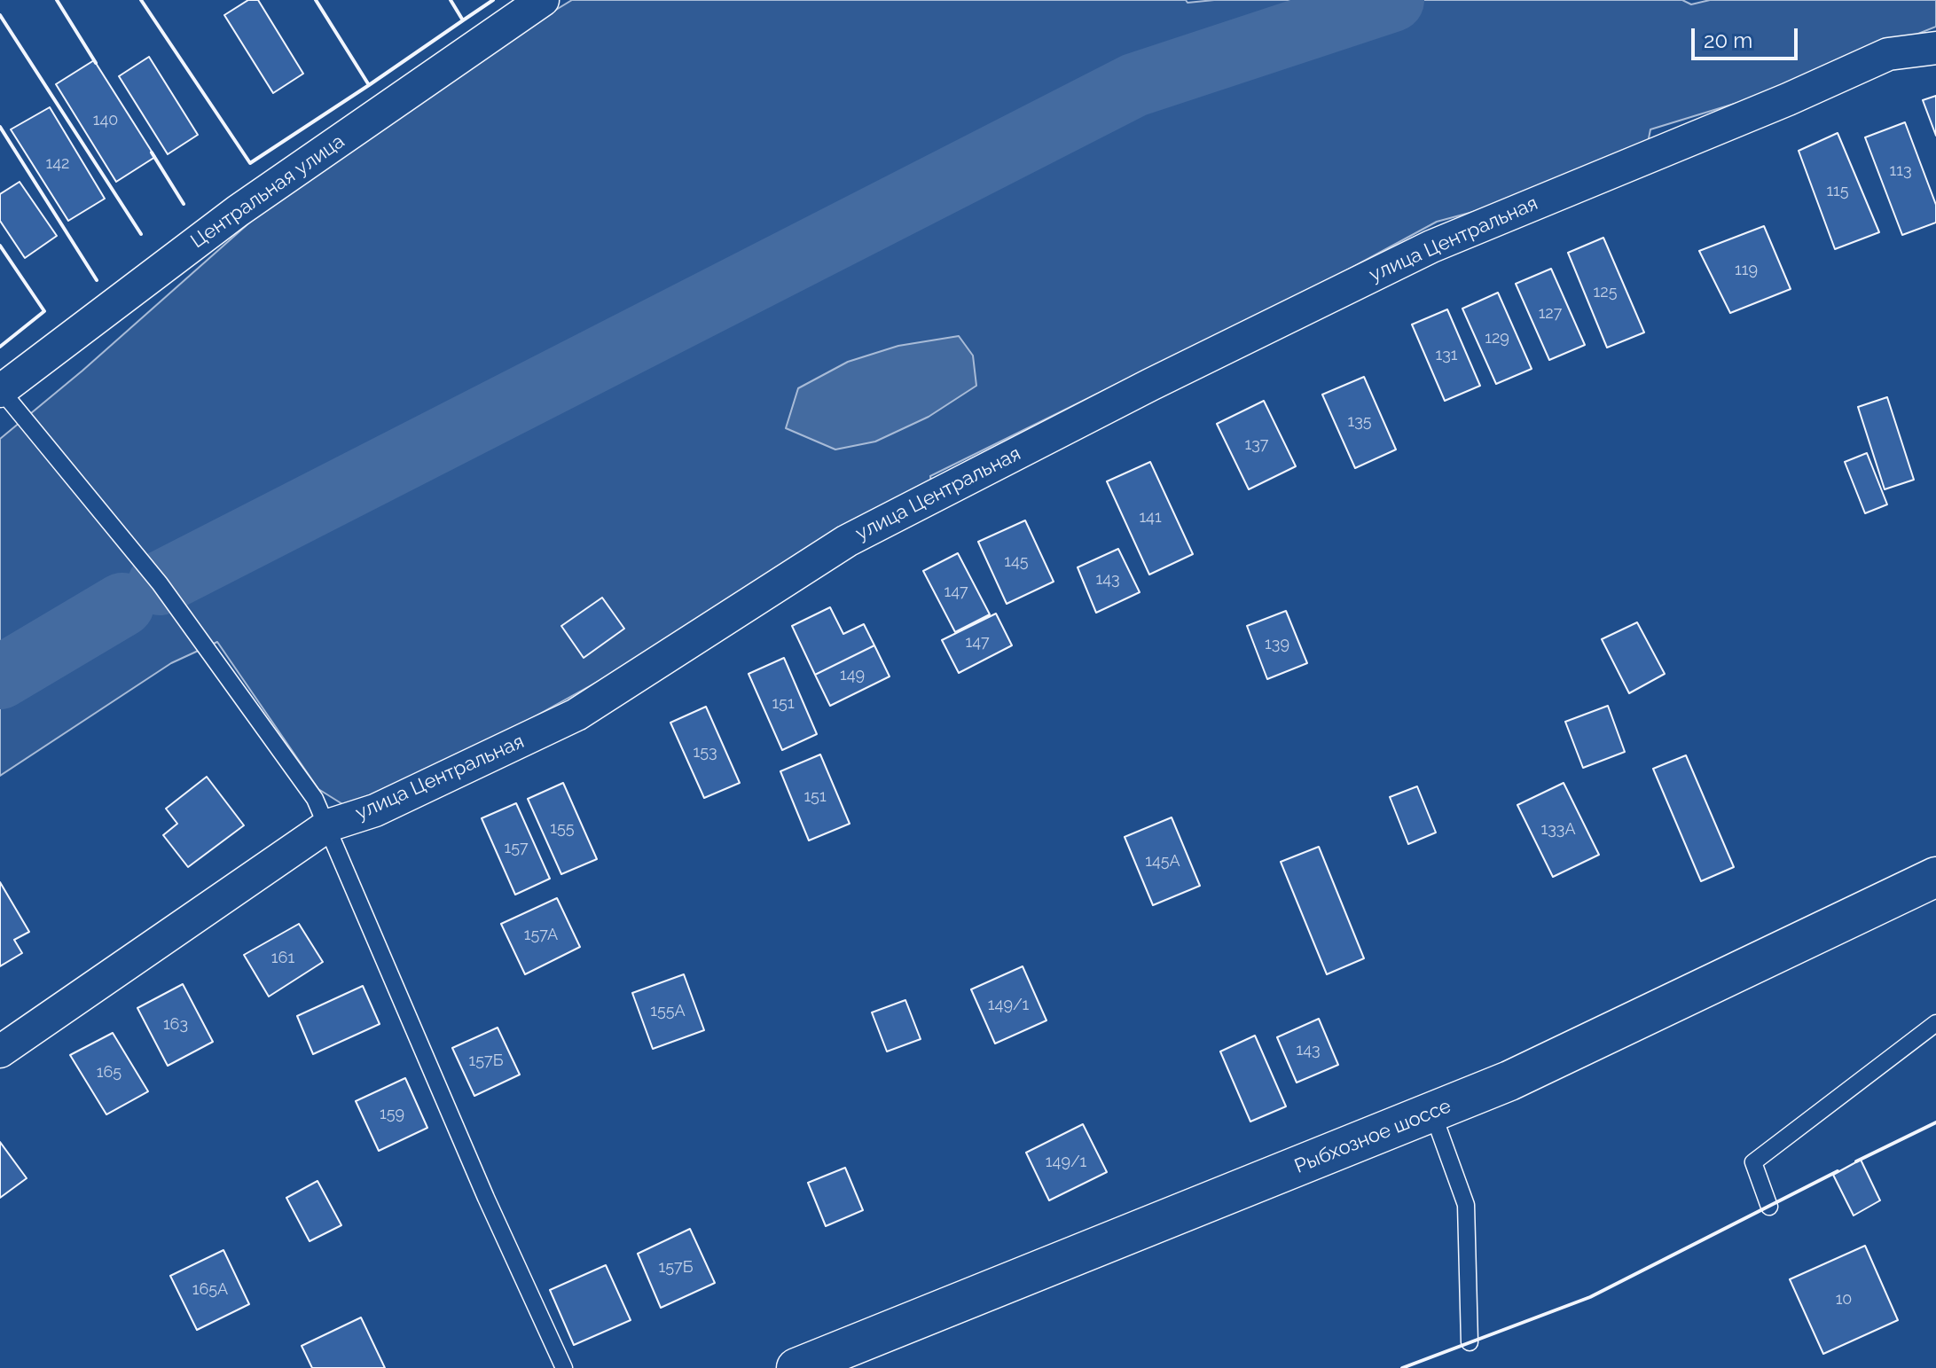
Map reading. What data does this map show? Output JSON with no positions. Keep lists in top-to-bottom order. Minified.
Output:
{"streets":{"main road":["Рыбхозное шоссе"],"street":["Центральная улица","улица Центральная"]},"house_numbers":["140","142","113","115","119","125","127","129","131","135","137","141","145","143","147","147","139","149","151","153","151","155","133А","157","145А","157А","161","149/1","155А","163","143","157Б","165","159","149/1","157Б","165А","10"],"scale_bar":"20 m"}
